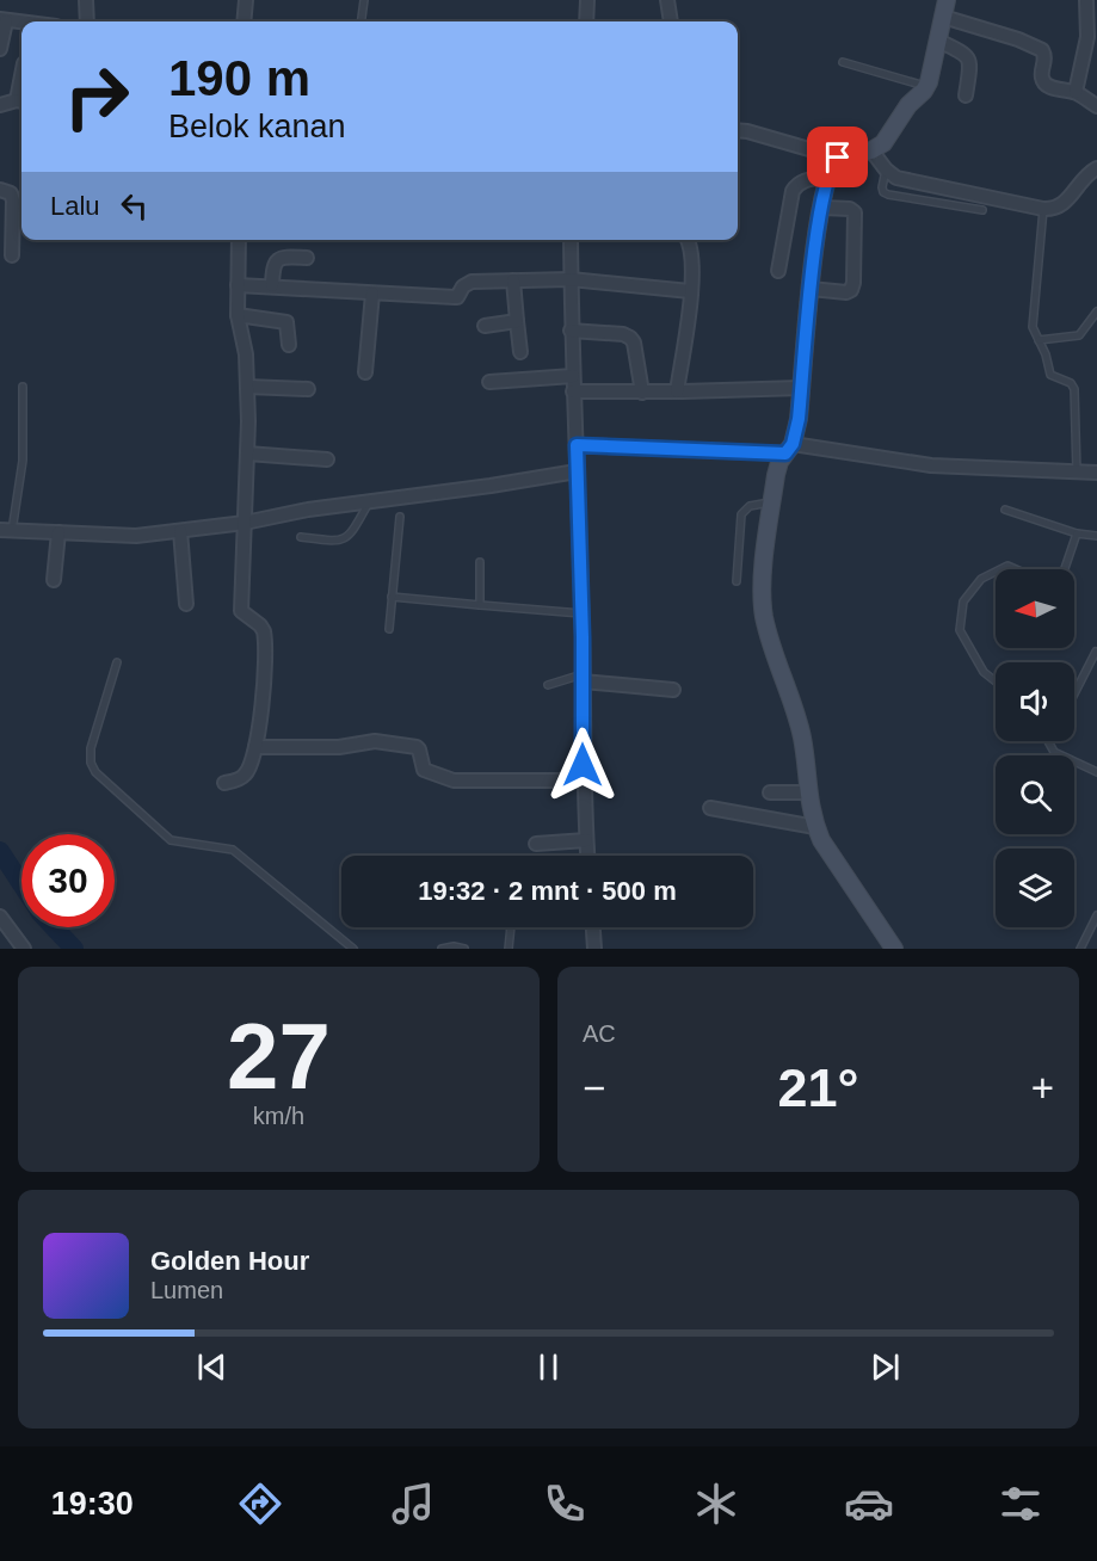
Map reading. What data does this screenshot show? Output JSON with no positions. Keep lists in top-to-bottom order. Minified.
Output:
{"north":"left","page":{"turn":["190 m","Belok kanan"],"then":"Lalu","limit":"30","trip":"19:32 · 2 mnt · 500 m","tile":[["27","km/h"],"AC"],"heat":["−","21°","+"],"song":["Golden Hour","Lumen"],"tabs":"19:30"}}
